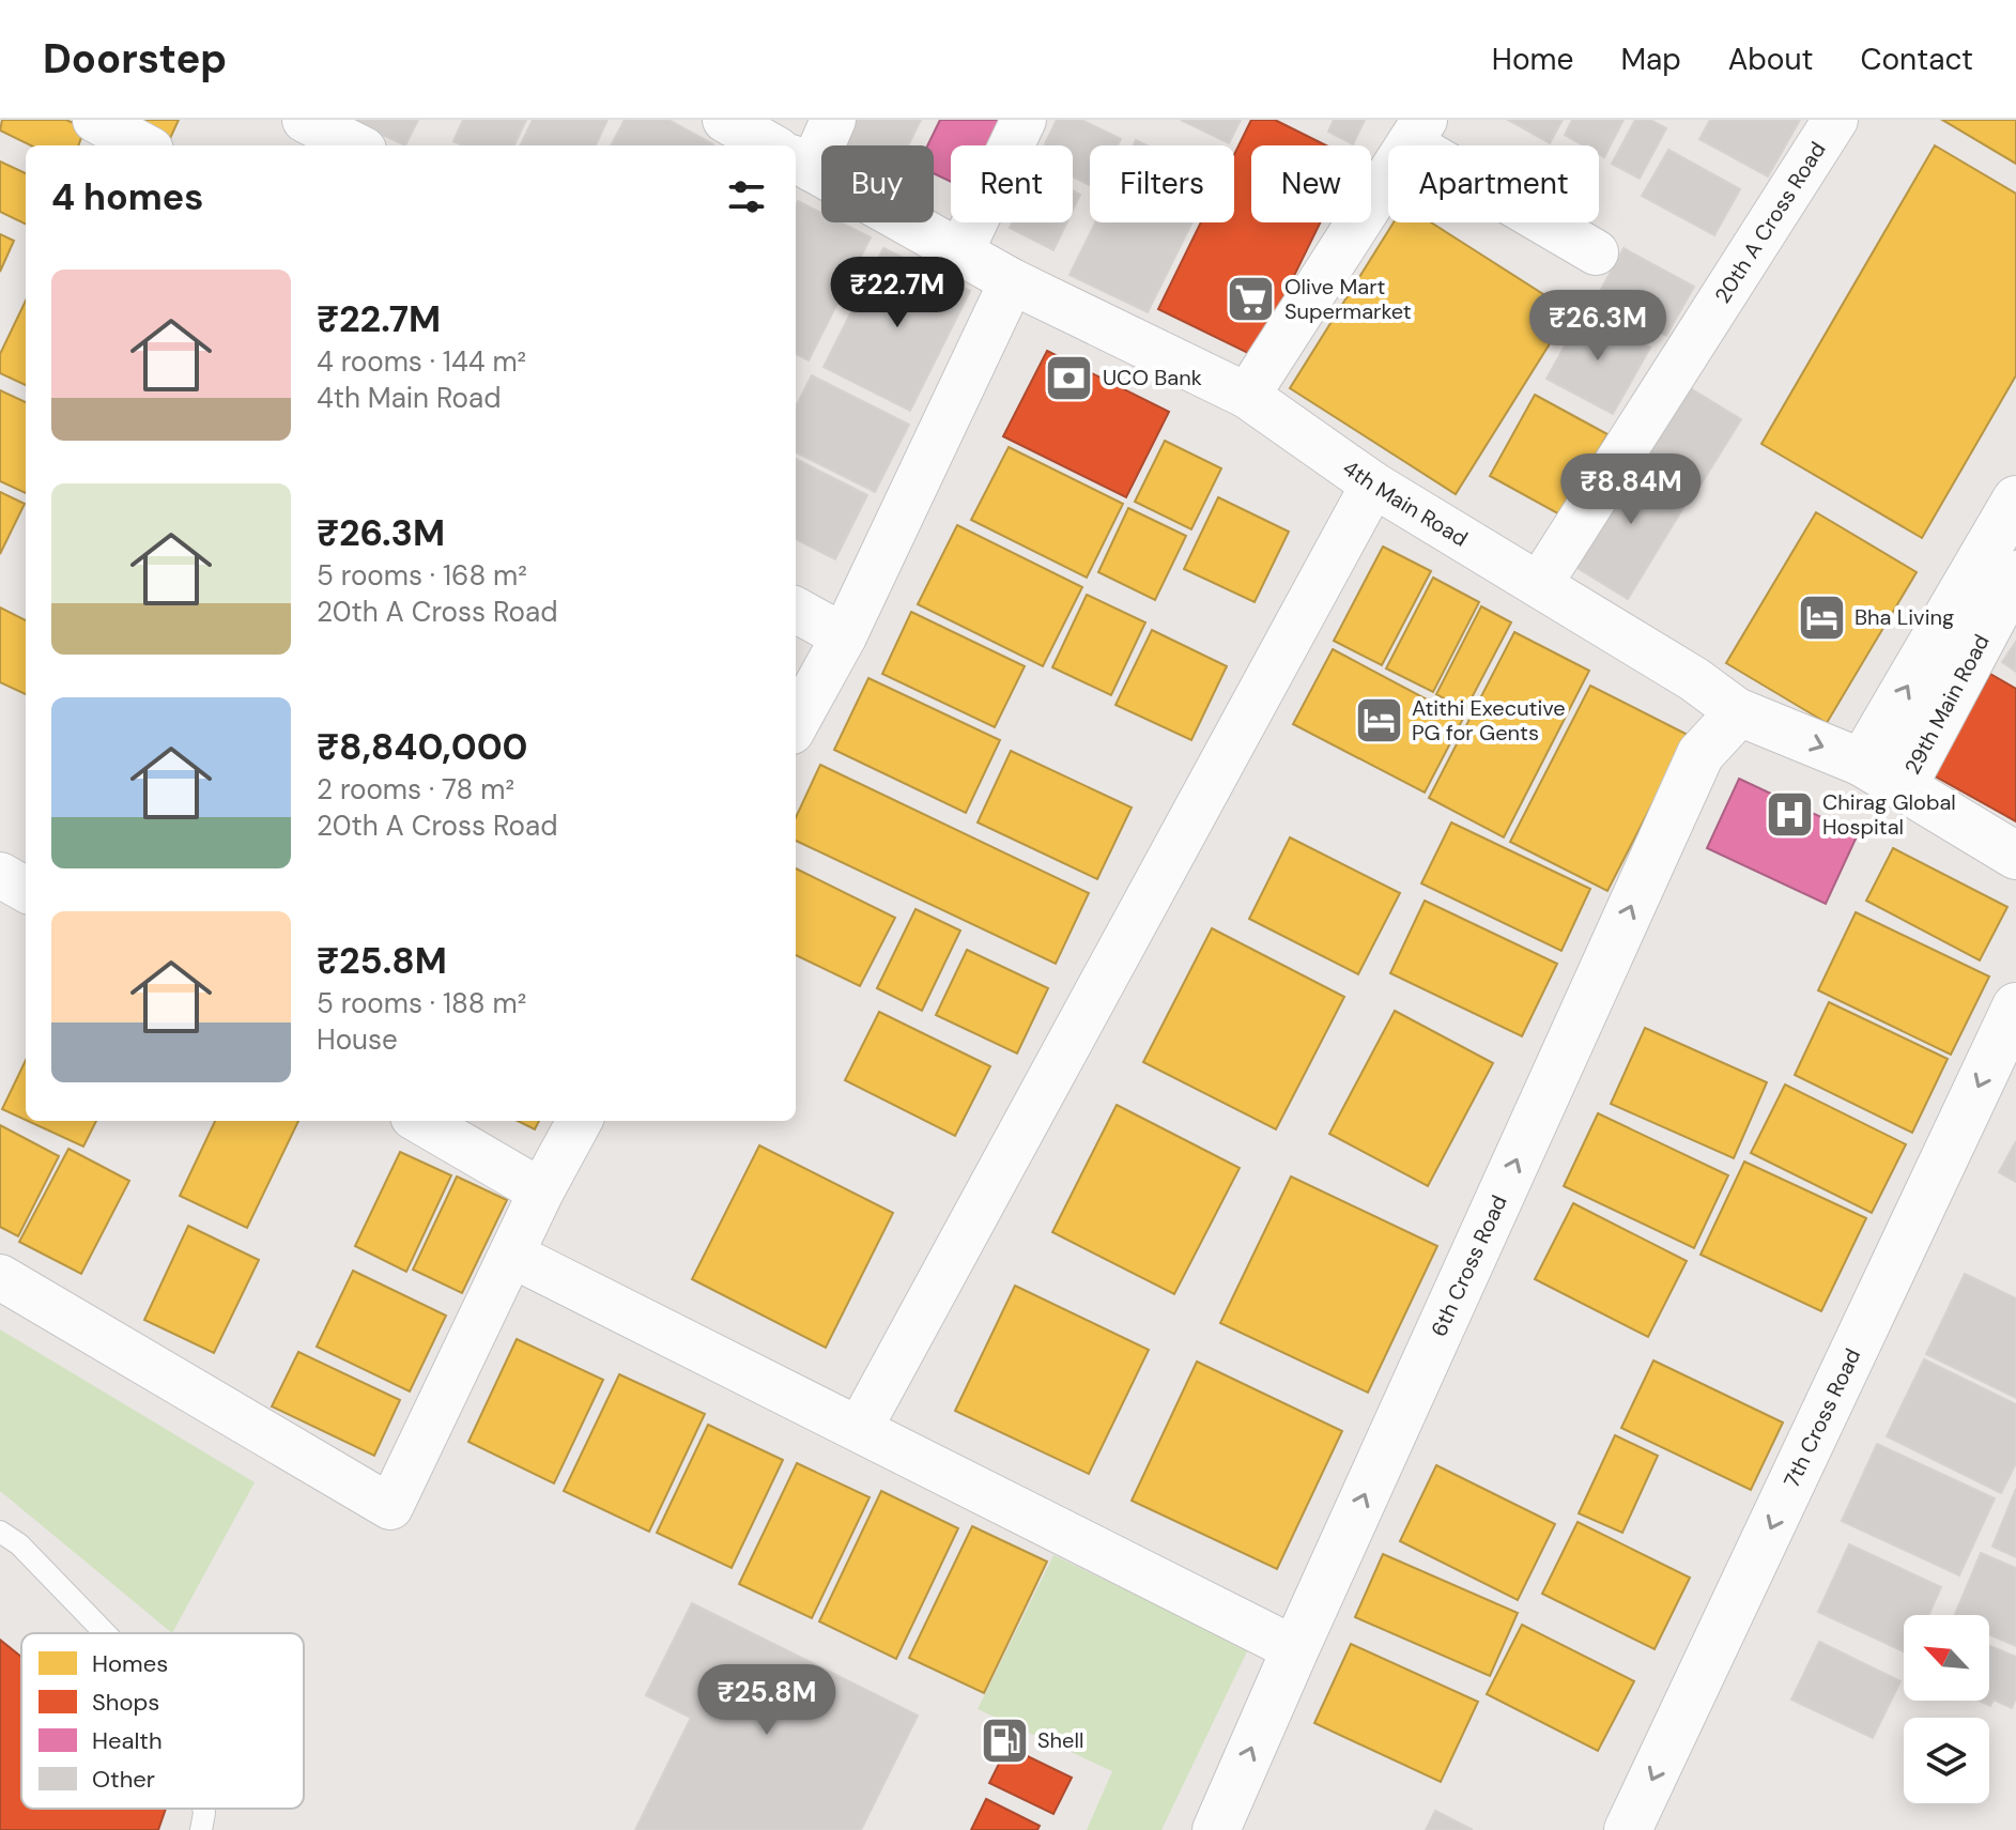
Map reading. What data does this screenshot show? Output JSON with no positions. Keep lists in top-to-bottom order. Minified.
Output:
{"streets":{"main road":["4th Main Road","29th Main Road","6th Cross Road","7th Cross Road"],"street":["20th A Cross Road"]},"crossings":[["20th A Cross Road","4th Main Road"],["4th Main Road","29th Main Road"],["4th Main Road","6th Cross Road"]],"one_way":["6th Cross Road","7th Cross Road"],"places":{"supermarket":["Olive Mart Supermarket"],"bank":["UCO Bank"],"hotel":["Bha Living","Atithi Executive PG for Gents"],"hospital":["Chirag Global Hospital"],"fuel station":["Shell"]},"legend":["Homes","Shops","Health","Other"],"north":"top left","page":{"header":"Doorstep","nav":["Home","Map","About","Contact"],"chip":["Buy","Rent","Filters","New","Apartment"],"heading":"4 homes","list":[{"name":"₹22.7M","note":"4 rooms · 144 m² · 4th Main Road"},{"name":"₹26.3M","note":"5 rooms · 168 m² · 20th A Cross Road"},{"name":"₹8,840,000","note":"2 rooms · 78 m² · 20th A Cross Road"},{"name":"₹25.8M","note":"5 rooms · 188 m² · House"}],"price":["₹22.7M","₹26.3M","₹8.84M","₹25.8M"]}}
